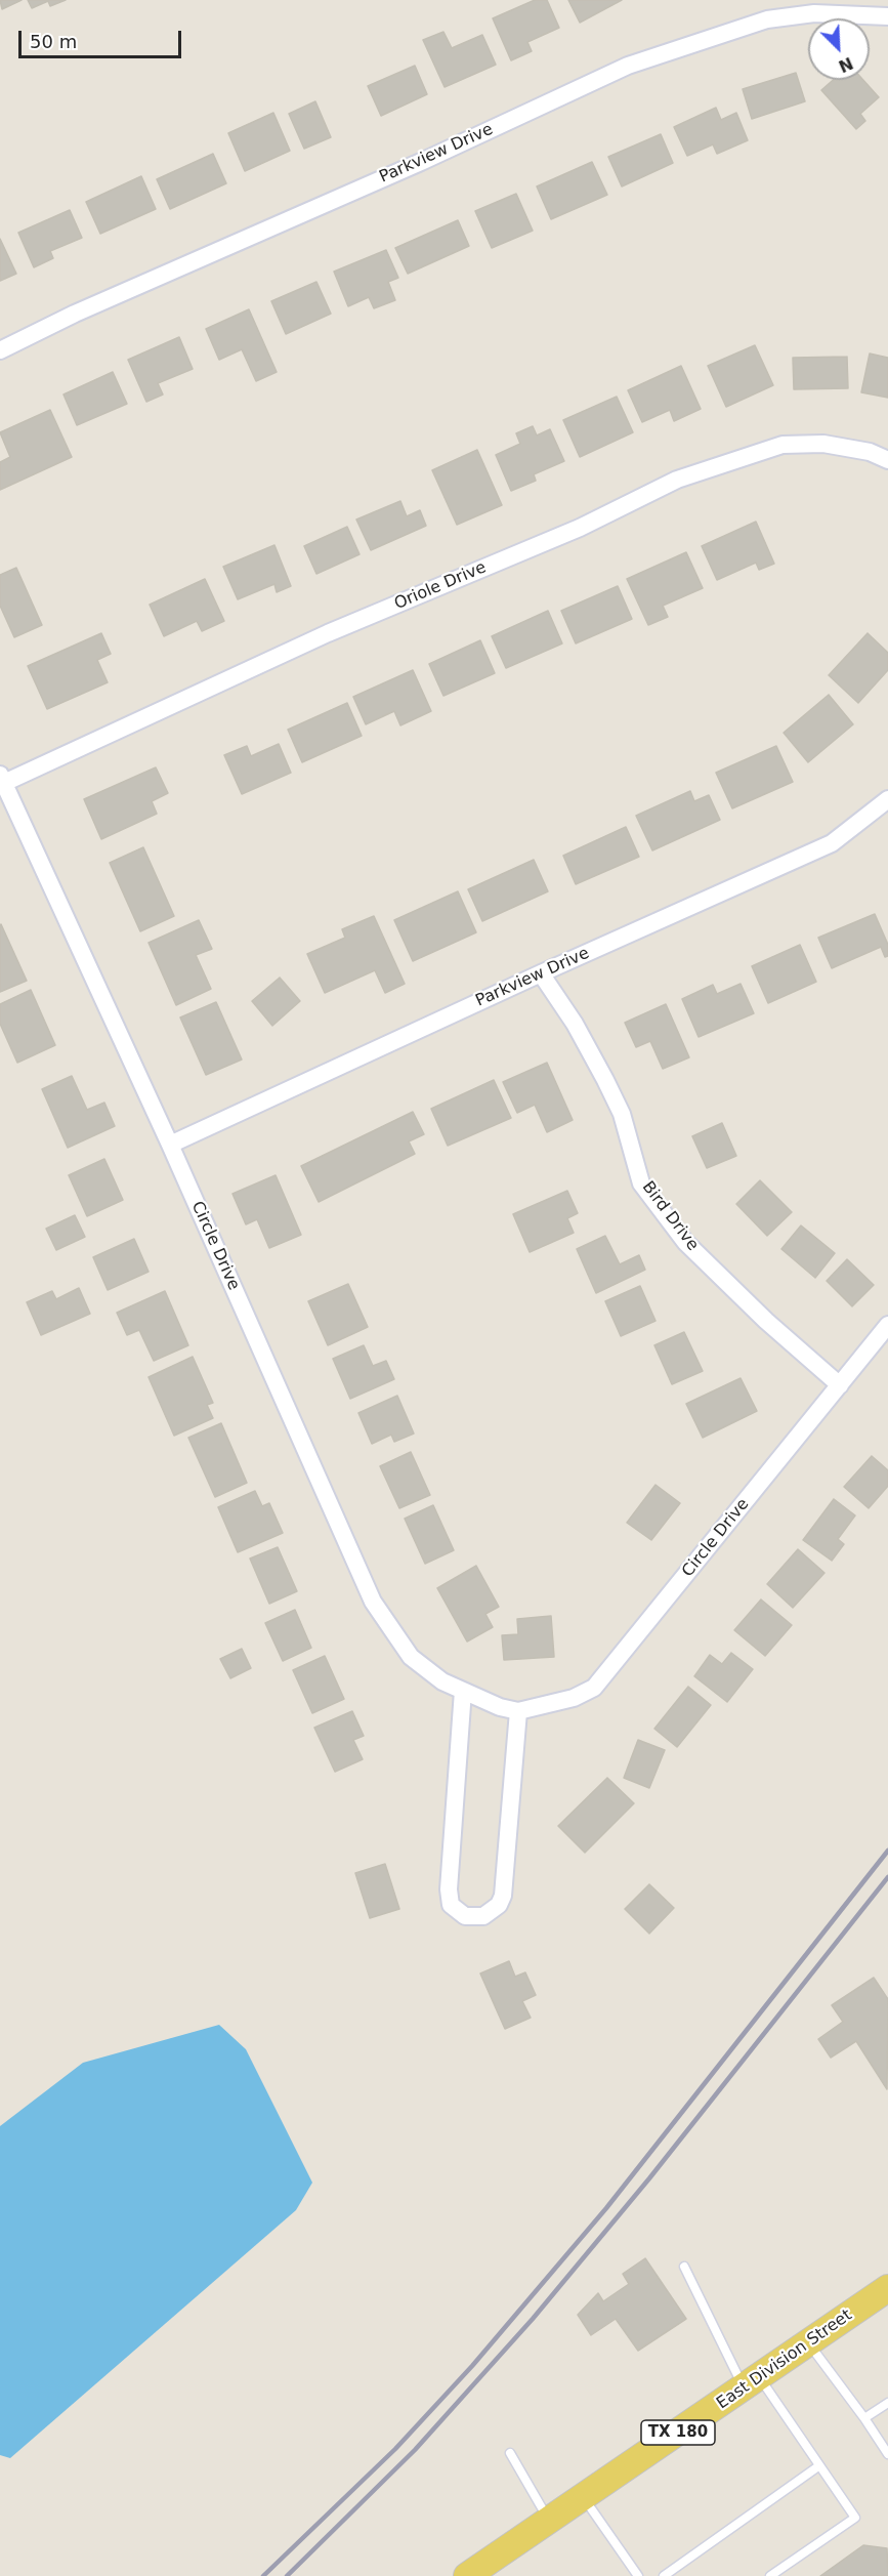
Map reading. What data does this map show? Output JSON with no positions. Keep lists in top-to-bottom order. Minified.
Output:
{"streets":{"main road":["East Division Street","TX 180"],"street":["Parkview Drive","Oriole Drive","Bird Drive","Circle Drive"]},"crossings":[["Parkview Drive","Bird Drive"],["Parkview Drive","Circle Drive"],["Oriole Drive","Circle Drive"],["Bird Drive","Circle Drive"]],"scale_bar":"50 m","north":"bottom right"}
